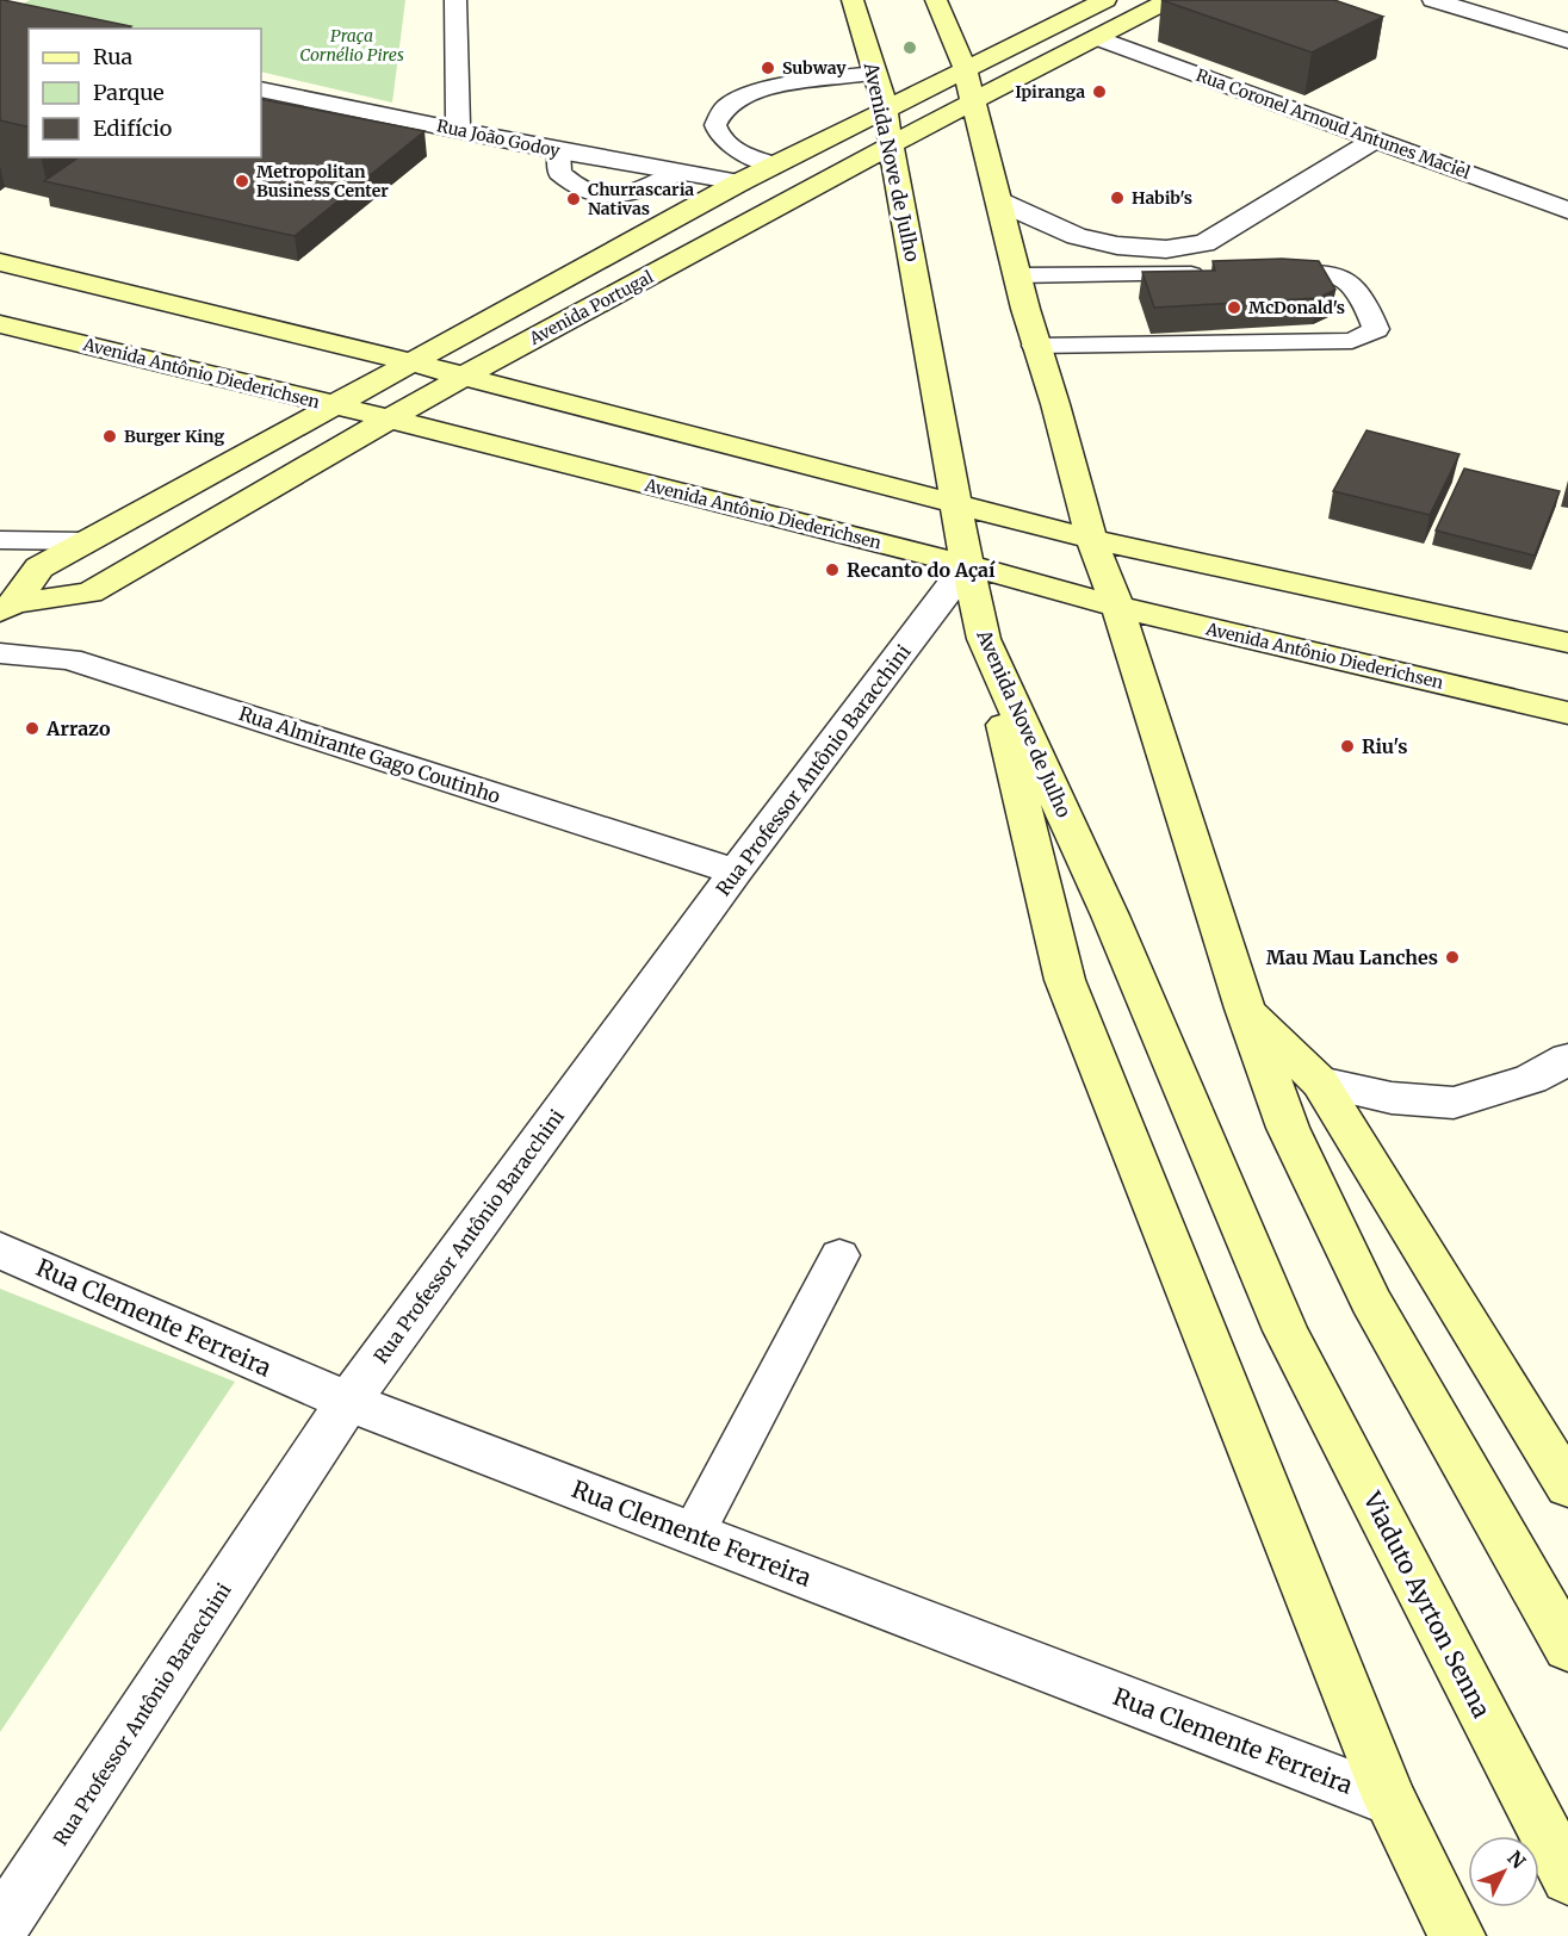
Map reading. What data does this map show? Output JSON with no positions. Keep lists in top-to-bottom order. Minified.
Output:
{"streets":{"main road":["Avenida Nove de Julho","Avenida Portugal","Avenida Antônio Diederichsen","Viaduto Ayrton Senna"],"street":["Rua Coronel Arnoud Antunes Maciel","Rua João Godoy","Rua Almirante Gago Coutinho","Rua Professor Antônio Baracchini","Rua Clemente Ferreira"]},"crossings":[["Rua Coronel Arnoud Antunes Maciel","Avenida Portugal"],["Rua João Godoy","Avenida Portugal"],["Avenida Nove de Julho","Avenida Portugal"],["Avenida Nove de Julho","Avenida Antônio Diederichsen"],["Avenida Nove de Julho","Rua Professor Antônio Baracchini"],["Avenida Nove de Julho","Viaduto Ayrton Senna"],["Avenida Portugal","Avenida Antônio Diederichsen"],["Avenida Antônio Diederichsen","Rua Professor Antônio Baracchini"],["Rua Almirante Gago Coutinho","Rua Professor Antônio Baracchini"],["Rua Professor Antônio Baracchini","Rua Clemente Ferreira"]],"parks":["Praça Cornélio Pires"],"places":["Subway","Ipiranga","Metropolitan Business Center","Habib's","Churrascaria Nativas","McDonald's","Burger King","Recanto do Açaí","Arrazo","Riu's","Mau Mau Lanches"],"legend":["Rua","Parque","Edifício"],"north":"top right"}
